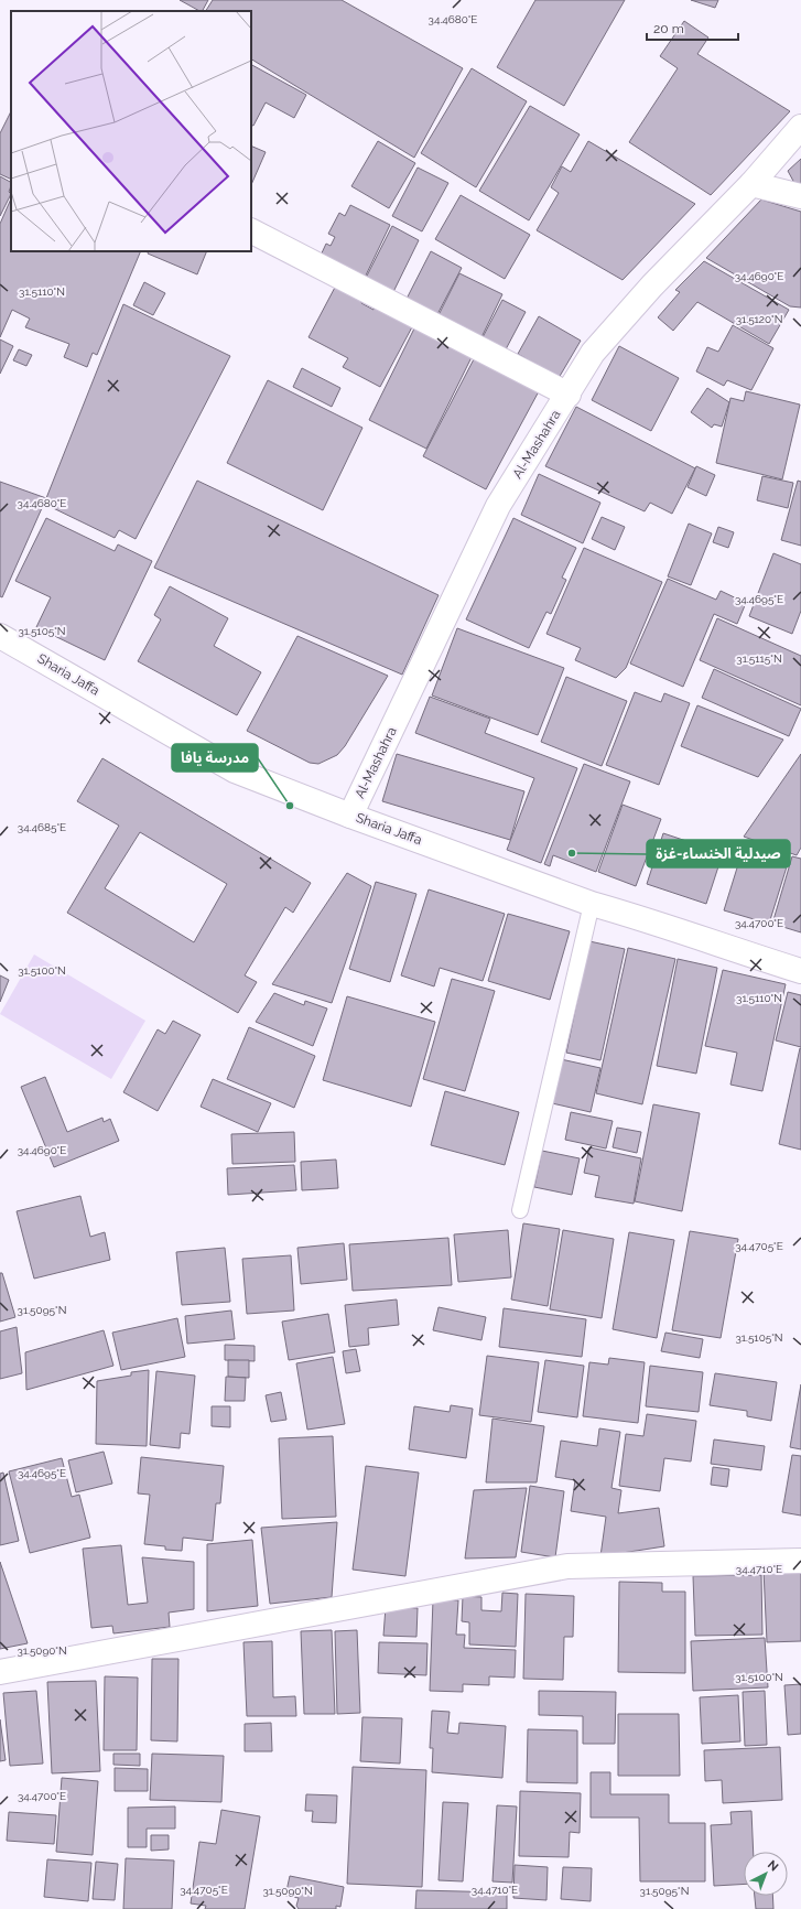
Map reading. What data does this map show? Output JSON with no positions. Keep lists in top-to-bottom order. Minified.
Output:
{"streets":{"street":["Al-Mashahra","Sharia Jaffa"]},"crossings":[["Al-Mashahra","Sharia Jaffa"]],"places":["مدرسة يافا","صيدلية الخنساء-غزة"],"scale_bar":"20 m","north":"top right","coordinates":["34.4680°E","34.4690°E","31.5110°N","31.5120°N","34.4695°E","31.5105°N","31.5115°N","34.4685°E","34.4700°E","31.5100°N","34.4705°E","31.5095°N","34.4710°E","31.5090°N"]}
